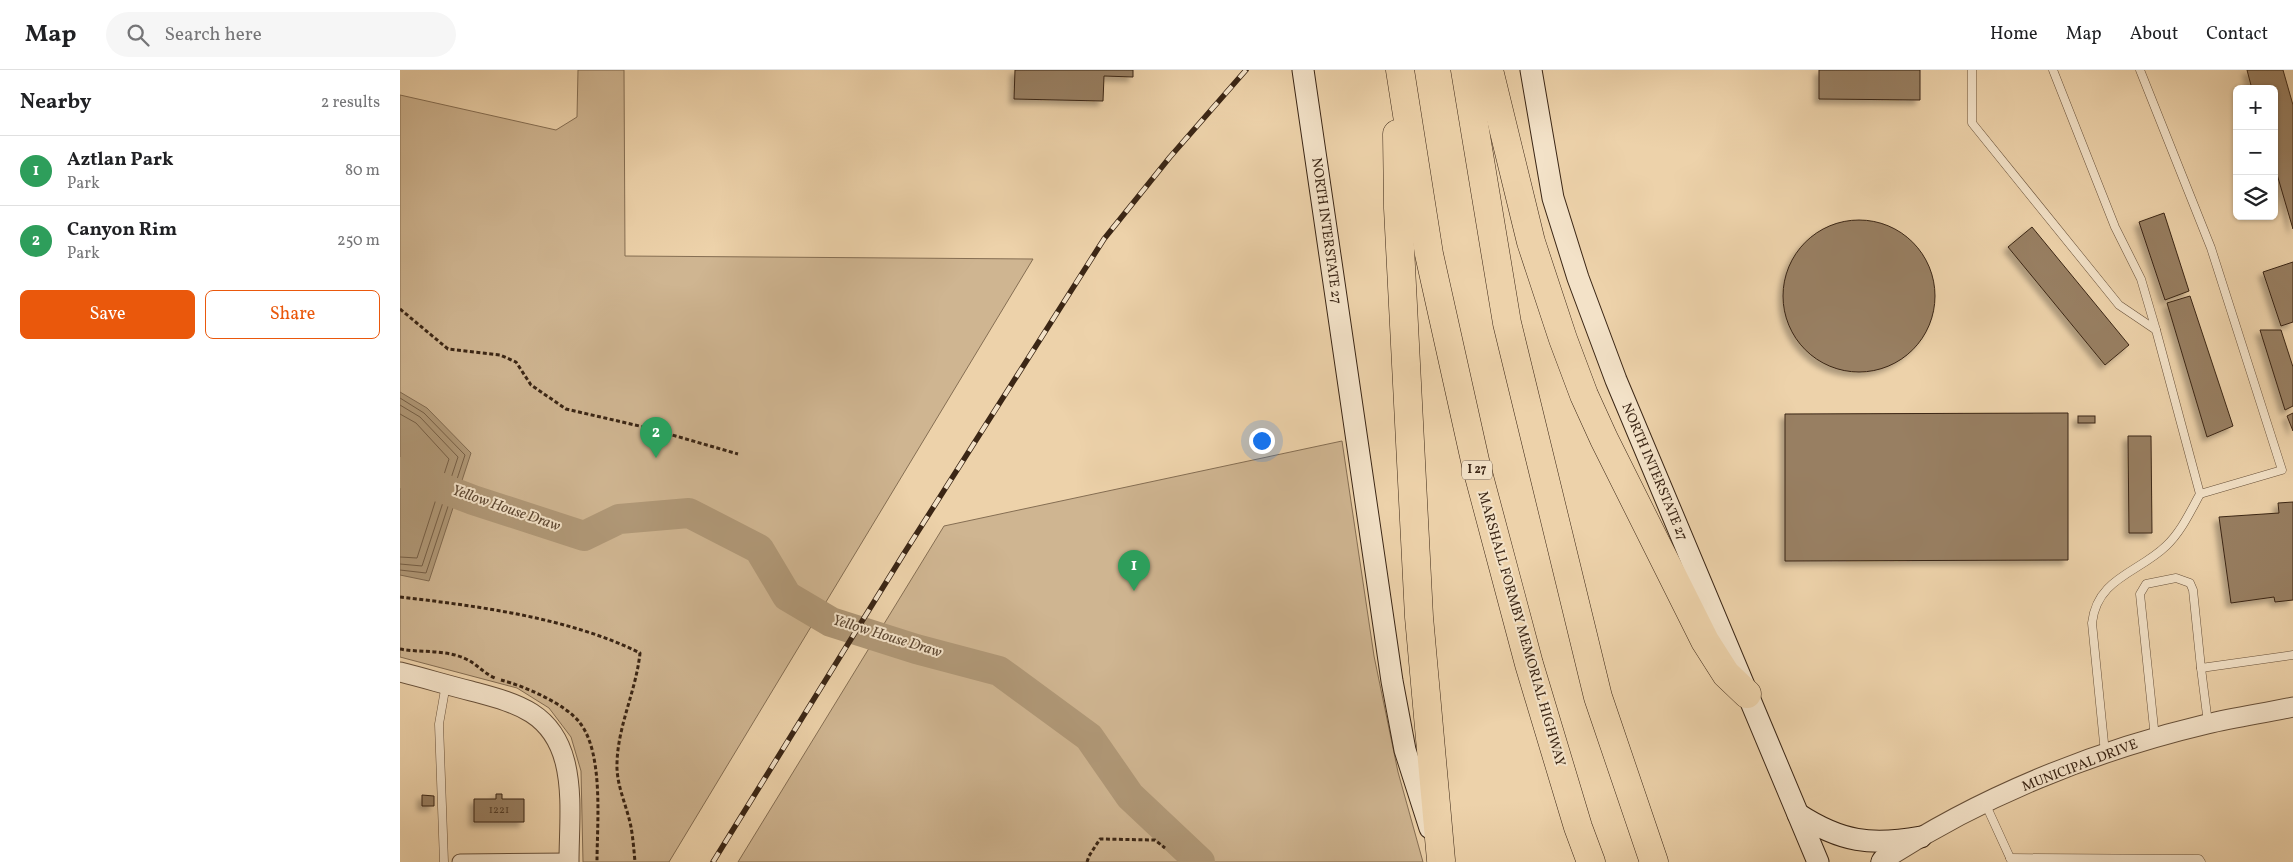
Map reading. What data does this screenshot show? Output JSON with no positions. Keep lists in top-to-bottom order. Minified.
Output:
{"streets":{"highway":["I 27","MARSHALL FORMBY MEMORIAL HIGHWAY"],"main road":["NORTH INTERSTATE 27"],"street":["MUNICIPAL DRIVE"]},"water":["Yellow House Draw"],"house_numbers":["1221"],"page":{"header":"Map","search":"Search here","nav":["Home","Map","About","Contact"],"heading":["Nearby","2 results"],"map_buttons":["+","−"],"list":[{"mark":"1","name":"Aztlan Park","note":"Park","value":"80 m"},{"mark":"2","name":"Canyon Rim","note":"Park","value":"250 m"}],"buttons":["Save","Share"],"pins":["2","1"]}}
